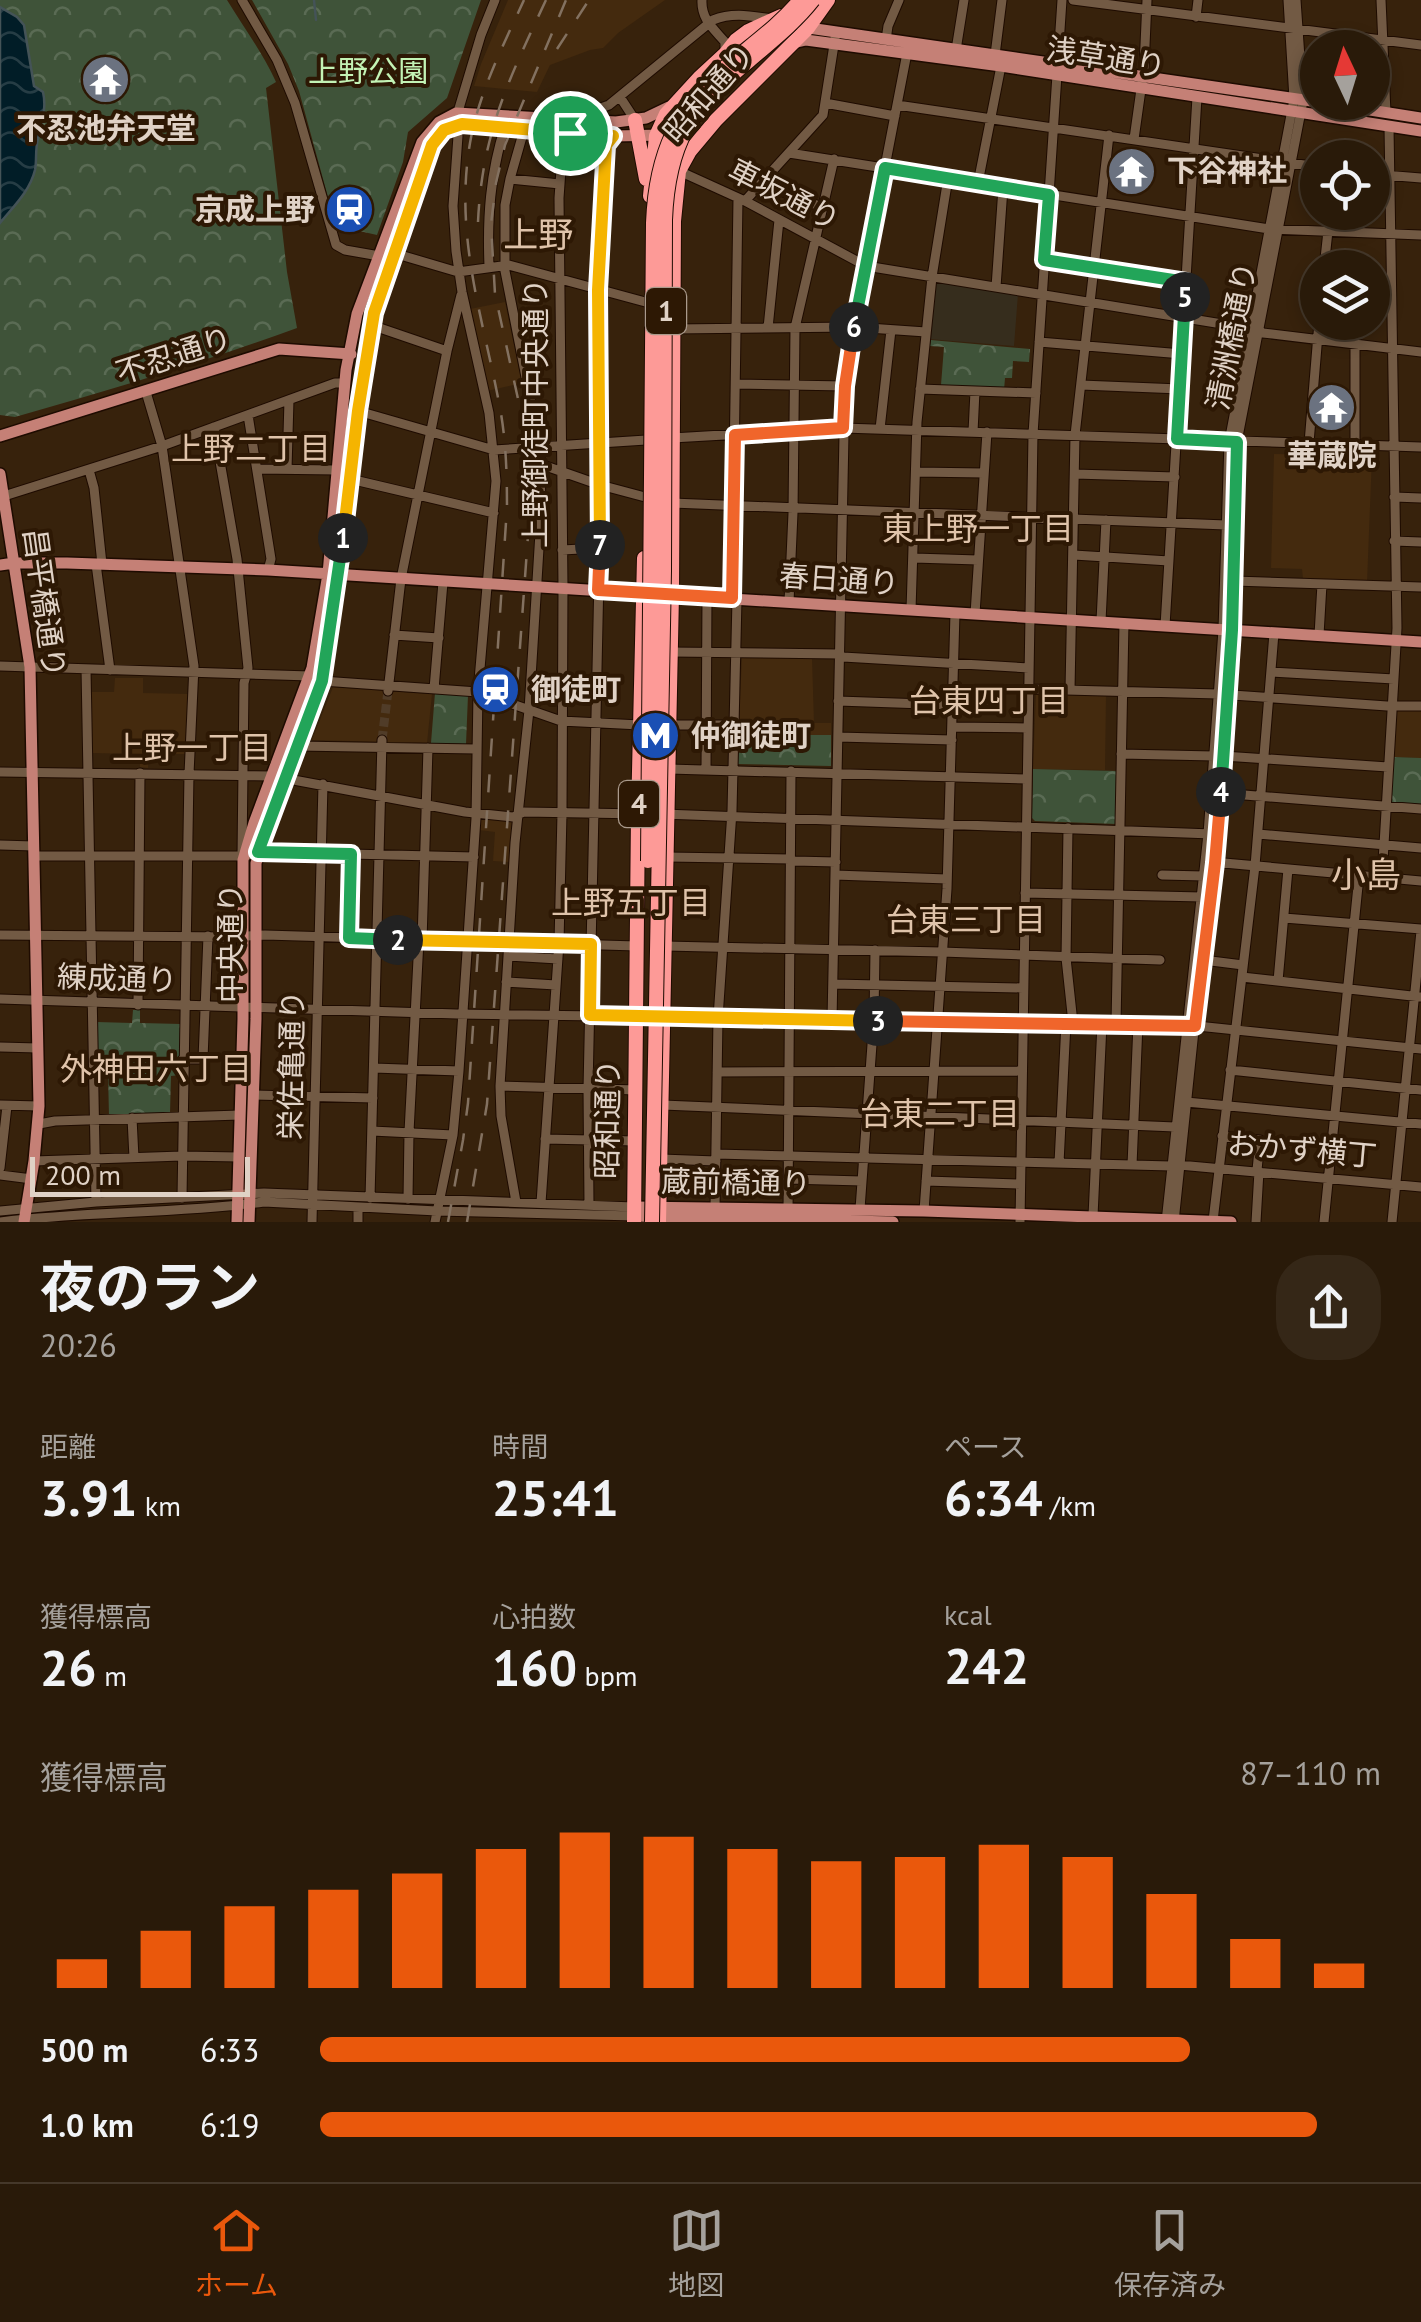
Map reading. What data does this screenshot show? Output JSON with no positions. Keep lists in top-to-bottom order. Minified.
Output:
{"streets":{"highway":["昭和通り","1","4"],"main road":["浅草通り","不忍通り","春日通り","昌平橋通り","中央通り","蔵前橋通り"],"street":["車坂通り","清洲橋通り","上野御徒町中央通り","練成通り","栄佐亀通り","おかず横丁"]},"crossings":[["浅草通り","昭和通り"],["浅草通り","清洲橋通り"],["昭和通り","車坂通り"],["昭和通り","1"],["昭和通り","春日通り"],["昭和通り","練成通り"],["昭和通り","おかず横丁"],["昭和通り","蔵前橋通り"],["車坂通り","清洲橋通り"],["1","蔵前橋通り"],["清洲橋通り","春日通り"],["清洲橋通り","練成通り"],["清洲橋通り","おかず横丁"],["清洲橋通り","蔵前橋通り"],["不忍通り","中央通り"],["上野御徒町中央通り","春日通り"],["上野御徒町中央通り","練成通り"],["上野御徒町中央通り","蔵前橋通り"],["春日通り","昌平橋通り"],["春日通り","中央通り"],["昌平橋通り","練成通り"],["昌平橋通り","蔵前橋通り"],["中央通り","練成通り"],["中央通り","蔵前橋通り"],["練成通り","栄佐亀通り"],["栄佐亀通り","蔵前橋通り"]],"districts":["上野","上野二丁目","東上野一丁目","台東四丁目","上野一丁目","小島","上野五丁目","台東三丁目","外神田六丁目","台東二丁目"],"parks":["上野公園"],"places":{"temple":["不忍池弁天堂","下谷神社","華蔵院"],"station":["京成上野","御徒町"],"metro station":["仲御徒町"]},"scale_bar":"200 m","north":"top","page":{"pins":["5","6","1","7","4","2","3"],"scale":"200 m","heading":["夜のラン","20:26"],"stats":[["距離","3.91 km"],["時間","25:41"],["ペース","6:34 /km"],["獲得標高","26 m"],["心拍数","160 bpm"],["kcal","242"]],"chart":["獲得標高","87–110 m"],"list":[{"name":"500 m","note":"6:33"},{"name":"1.0 km","note":"6:19"}],"tabs":["ホーム","地図","保存済み"]}}
